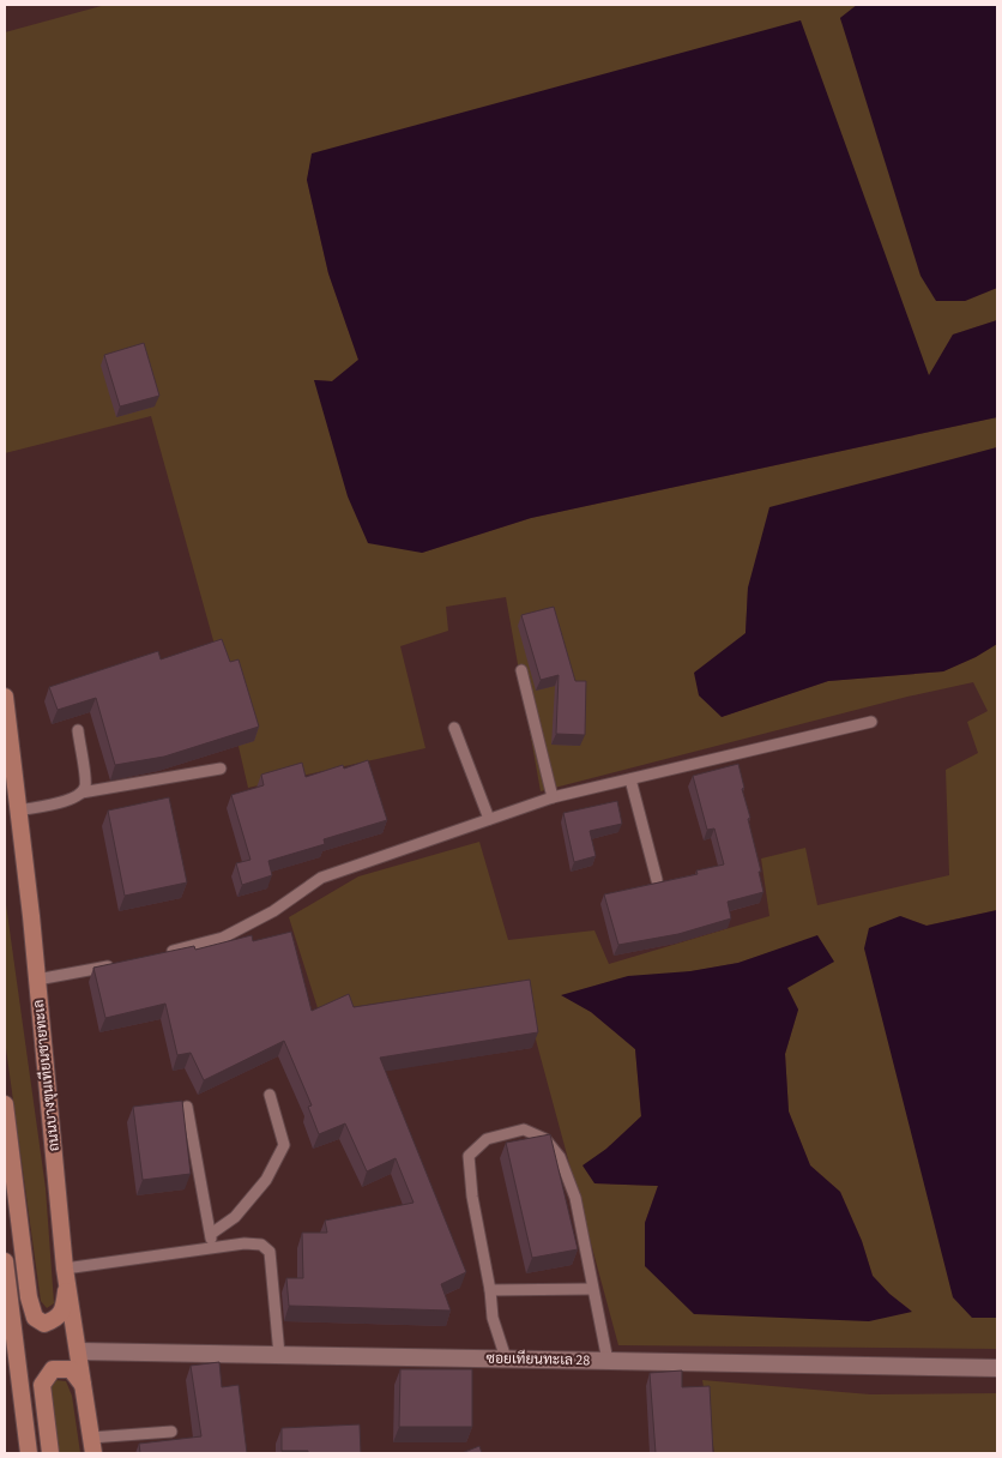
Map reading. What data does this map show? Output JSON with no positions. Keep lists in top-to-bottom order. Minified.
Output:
{"streets":{"main road":["ถนนบางขุนเทียนชายทะเล"],"street":["ซอยเทียนทะเล 28"]},"crossings":[["ถนนบางขุนเทียนชายทะเล","ซอยเทียนทะเล 28"]]}
